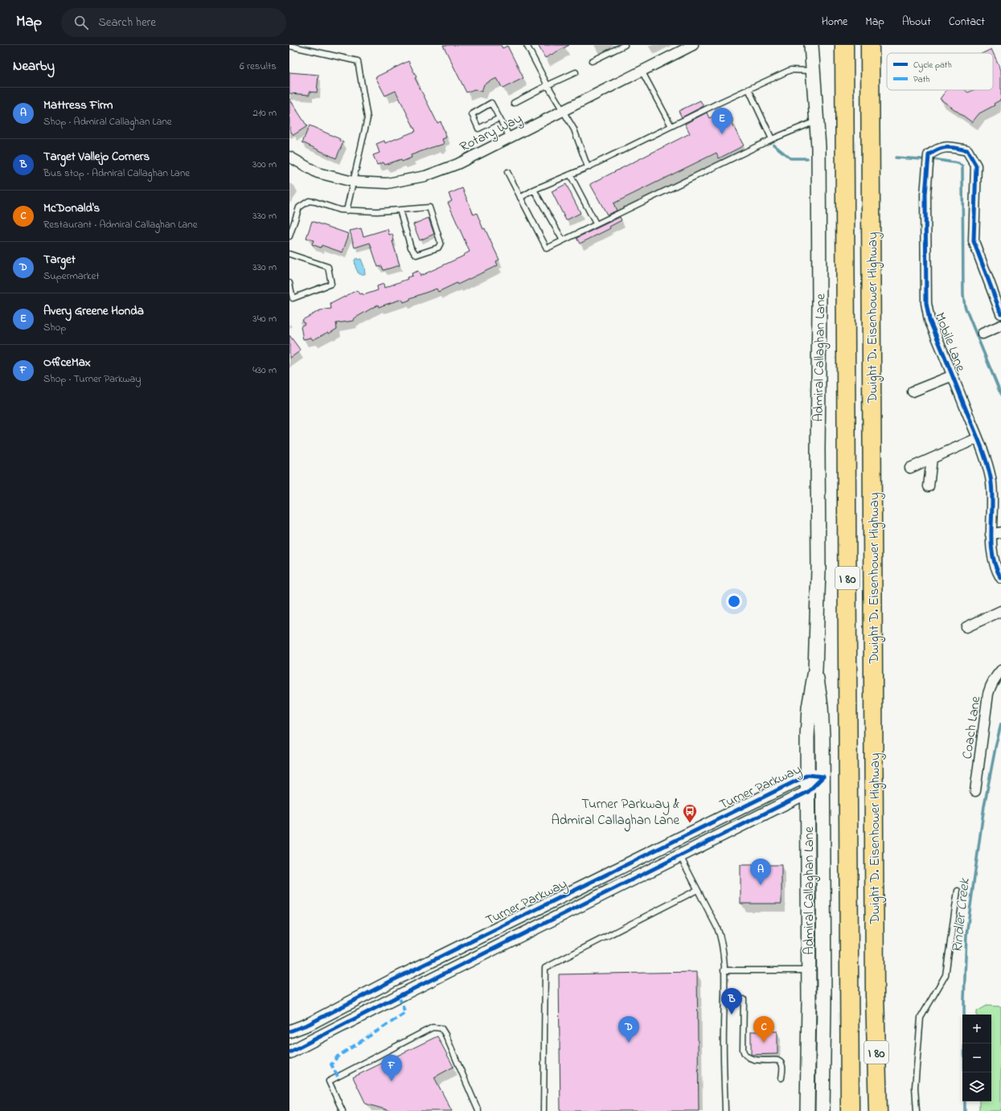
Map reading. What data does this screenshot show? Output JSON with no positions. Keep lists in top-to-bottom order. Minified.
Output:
{"streets":{"highway":["Dwight D. Eisenhower Highway","I 80"],"main road":["Admiral Callaghan Lane"],"street":["Rotary Way","Mobile Lane","Coach Lane","Turner Parkway"]},"crossings":[["Admiral Callaghan Lane","Turner Parkway"]],"water":["Rindler Creek"],"places":{"bus stop":["Turner Parkway & Admiral Callaghan Lane"]},"legend":["Cycle path","Path"],"page":{"header":"Map","search":"Search here","nav":["Home","Map","About","Contact"],"heading":["Nearby","6 results"],"list":[{"mark":"A","name":"Mattress Firm","note":"Shop · Admiral Callaghan Lane","value":"210 m"},{"mark":"B","name":"Target Vallejo Corners","note":"Bus stop · Admiral Callaghan Lane","value":"300 m"},{"mark":"C","name":"McDonald's","note":"Restaurant · Admiral Callaghan Lane","value":"330 m"},{"mark":"D","name":"Target","note":"Supermarket","value":"330 m"},{"mark":"E","name":"Avery Greene Honda","note":"Shop","value":"340 m"},{"mark":"F","name":"OfficeMax","note":"Shop · Turner Parkway","value":"430 m"}],"pins":["E","A","B","C","D","F"],"map_buttons":["+","−"]}}
